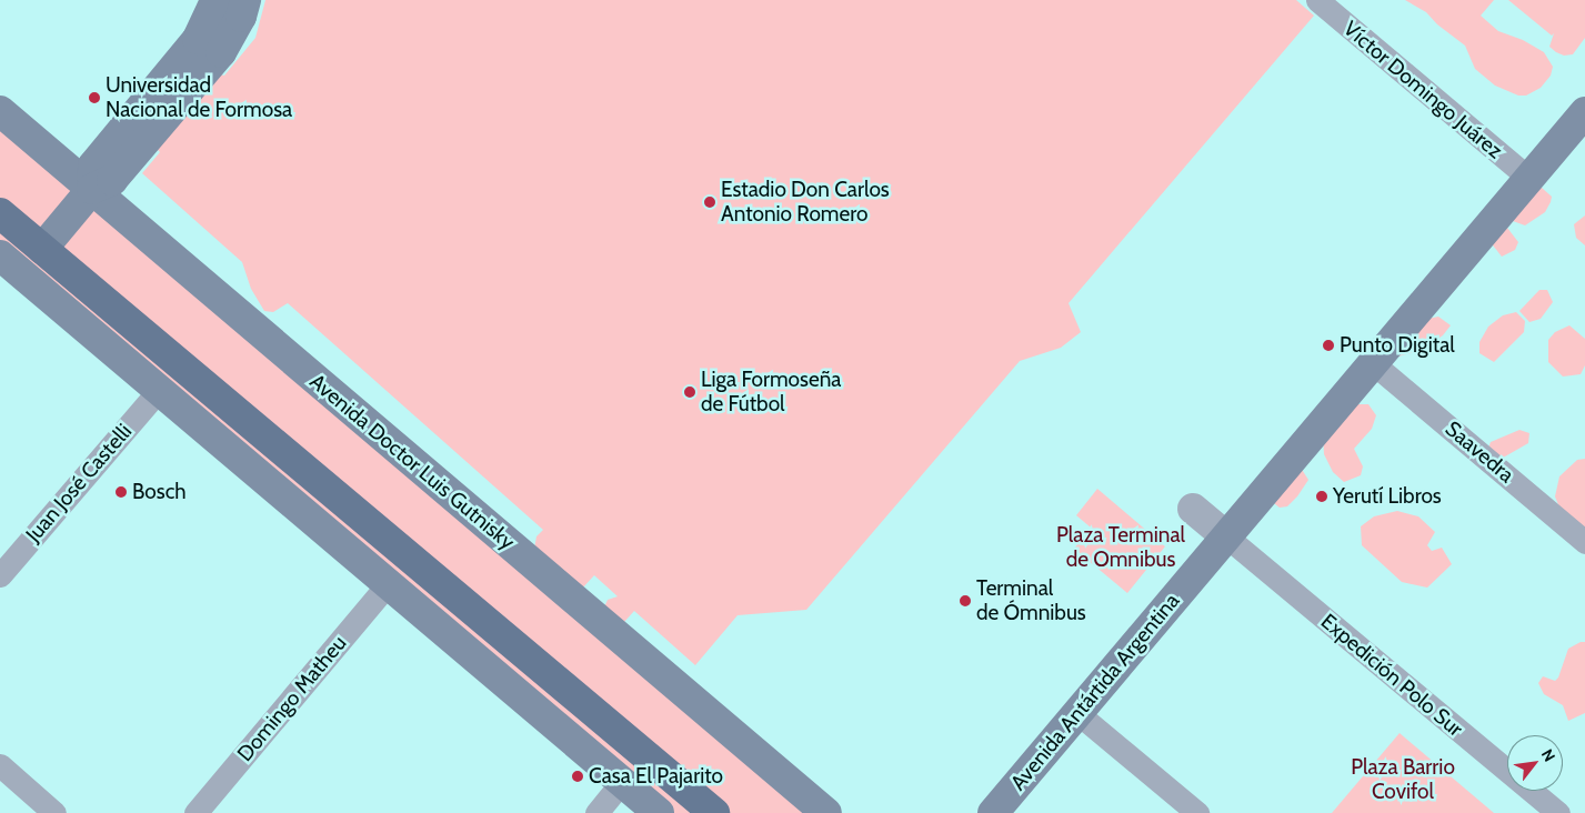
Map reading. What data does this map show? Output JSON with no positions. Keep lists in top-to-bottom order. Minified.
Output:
{"streets":{"main road":["Avenida Doctor Luis Gutnisky","Avenida Antártida Argentina"],"street":["Víctor Domingo Juárez","Saavedra","Juan José Castelli","Expedición Polo Sur","Domingo Matheu"]},"crossings":[["Víctor Domingo Juárez","Avenida Antártida Argentina"],["Saavedra","Avenida Antártida Argentina"],["Expedición Polo Sur","Avenida Antártida Argentina"]],"parks":["Plaza Terminal de Omnibus","Plaza Barrio Covifol"],"places":["Universidad Nacional de Formosa","Estadio Don Carlos Antonio Romero","Punto Digital","Liga Formoseña de Fútbol","Bosch","Yerutí Libros","Terminal de Ómnibus","Casa El Pajarito"],"north":"top right"}
